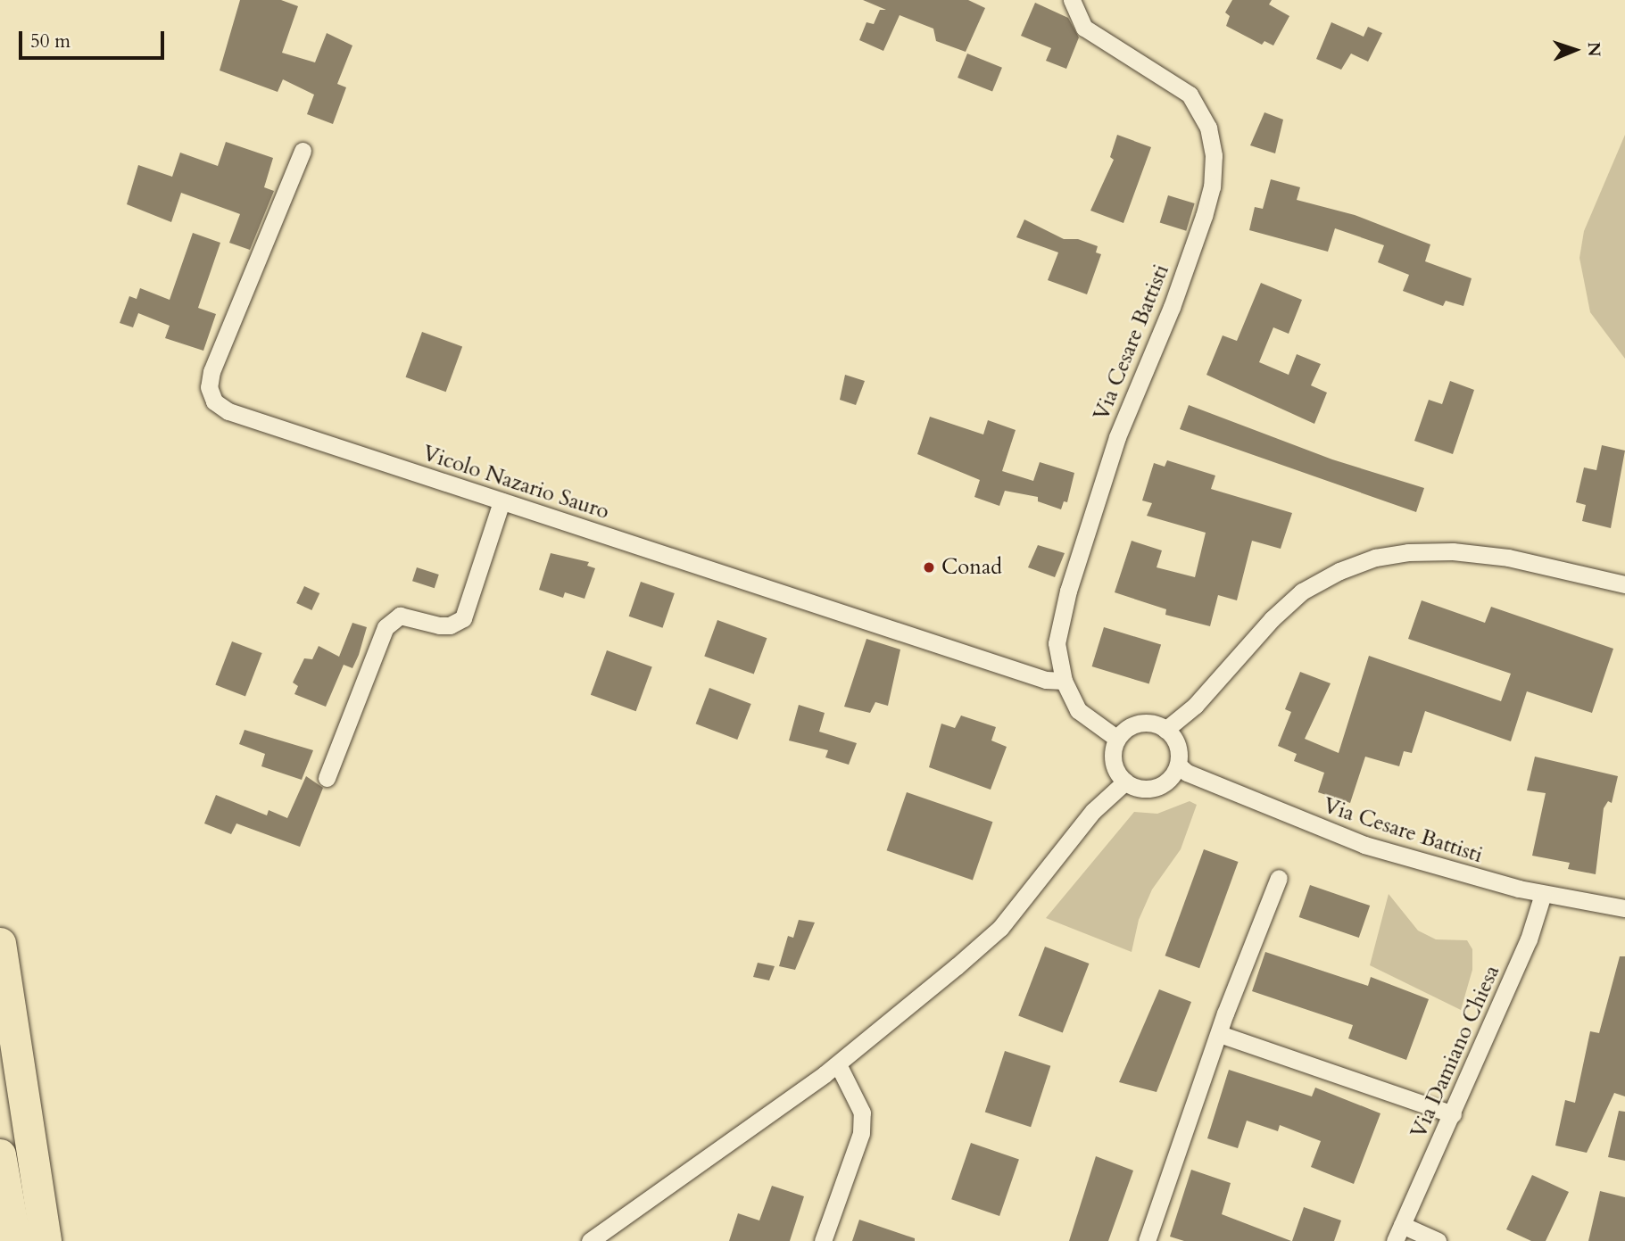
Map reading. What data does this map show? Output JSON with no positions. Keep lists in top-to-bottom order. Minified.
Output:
{"streets":{"street":["Via Cesare Battisti","Vicolo Nazario Sauro","Via Damiano Chiesa"]},"crossings":[["Via Cesare Battisti","Vicolo Nazario Sauro"],["Via Cesare Battisti","Via Damiano Chiesa"]],"places":["Conad"],"scale_bar":"50 m","north":"right"}
